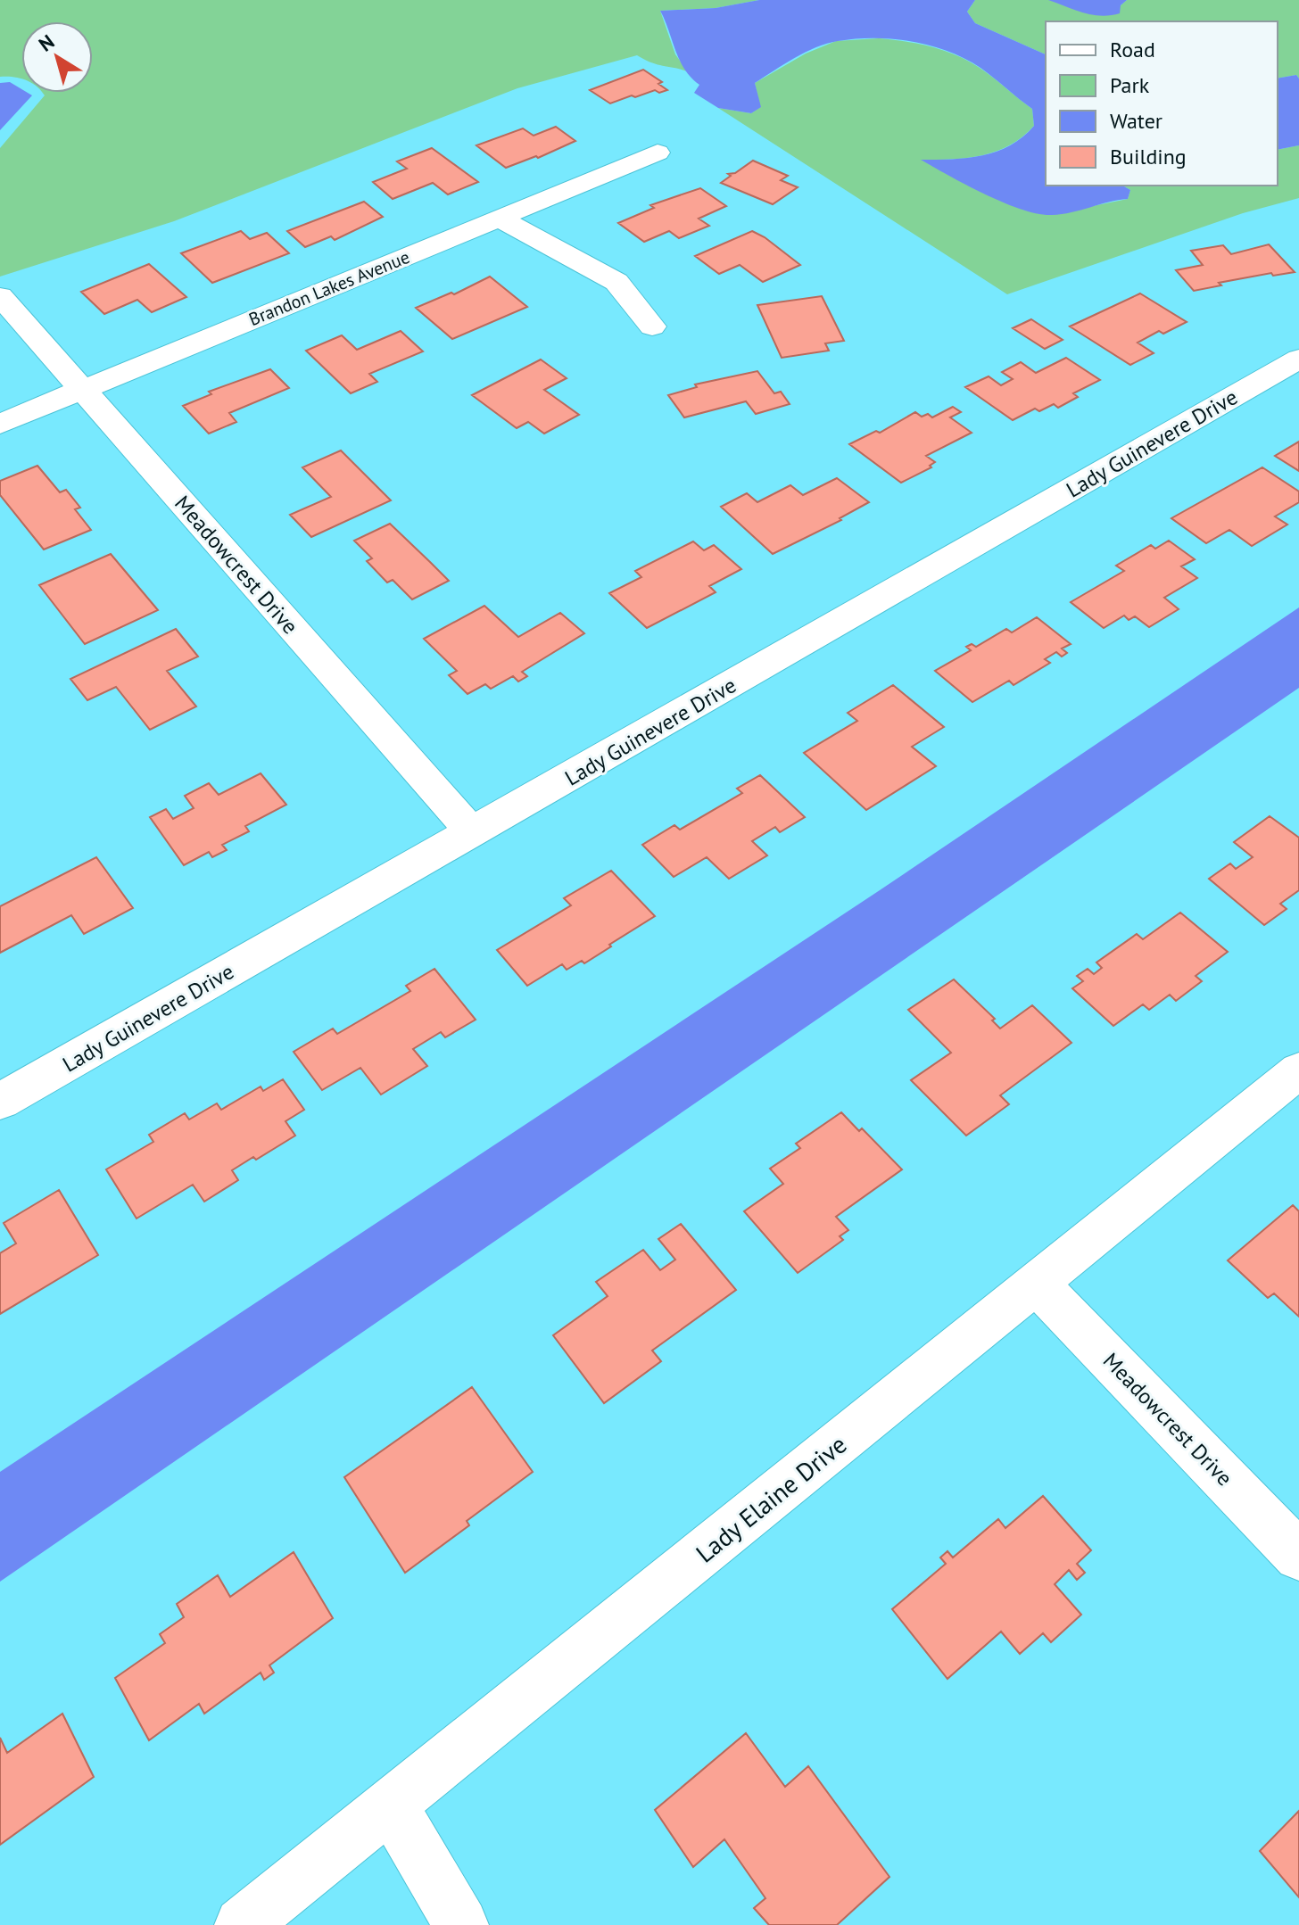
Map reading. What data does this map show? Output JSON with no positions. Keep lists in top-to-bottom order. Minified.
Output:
{"streets":{"street":["Brandon Lakes Avenue","Lady Guinevere Drive","Meadowcrest Drive","Lady Elaine Drive"]},"crossings":[["Brandon Lakes Avenue","Meadowcrest Drive"],["Lady Guinevere Drive","Meadowcrest Drive"],["Meadowcrest Drive","Lady Elaine Drive"]],"legend":["Road","Park","Water","Building"],"north":"top left"}
